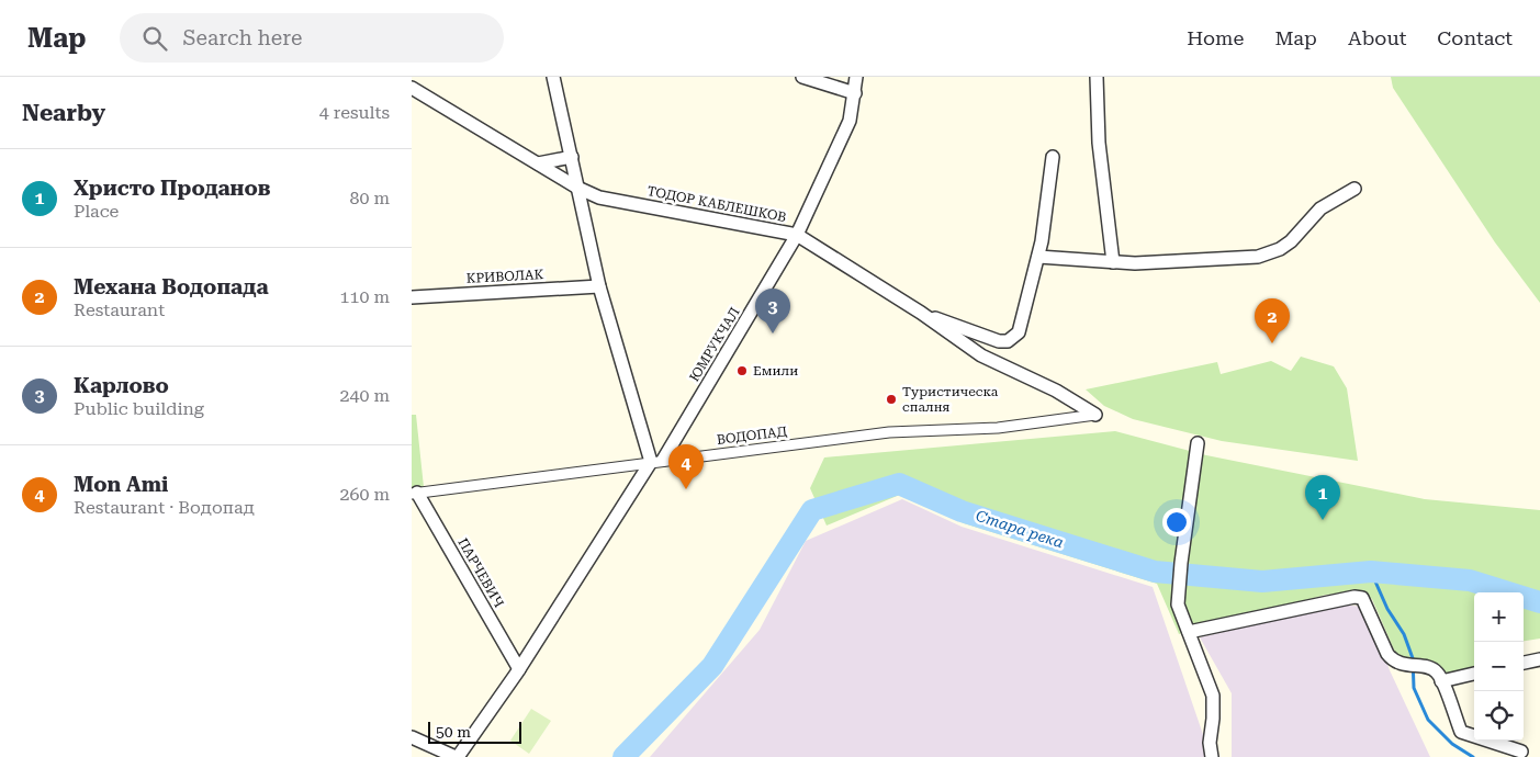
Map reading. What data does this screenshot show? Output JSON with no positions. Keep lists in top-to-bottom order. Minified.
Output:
{"streets":{"street":["ТОДОР КАБЛЕШКОВ","КРИВОЛАК","ЮМРУКЧАЛ","ВОДОПАД","ПАРЧЕВИЧ"]},"crossings":[["ТОДОР КАБЛЕШКОВ","ЮМРУКЧАЛ"],["ТОДОР КАБЛЕШКОВ","ВОДОПАД"],["ЮМРУКЧАЛ","ВОДОПАД"],["ЮМРУКЧАЛ","ПАРЧЕВИЧ"],["ВОДОПАД","ПАРЧЕВИЧ"]],"water":["Стара река"],"places":["Емили","Туристическа спалня"],"scale_bar":"50 m","page":{"header":"Map","search":"Search here","nav":["Home","Map","About","Contact"],"heading":["Nearby","4 results"],"list":[{"mark":"1","name":"Христо Проданов","note":"Place","value":"80 m"},{"mark":"2","name":"Механа Водопада","note":"Restaurant","value":"110 m"},{"mark":"3","name":"Карлово","note":"Public building","value":"240 m"},{"mark":"4","name":"Mon Ami","note":"Restaurant · Водопад","value":"260 m"}],"pins":["3","2","4","1"],"map_buttons":["+","−"],"scale":"50 m"}}
